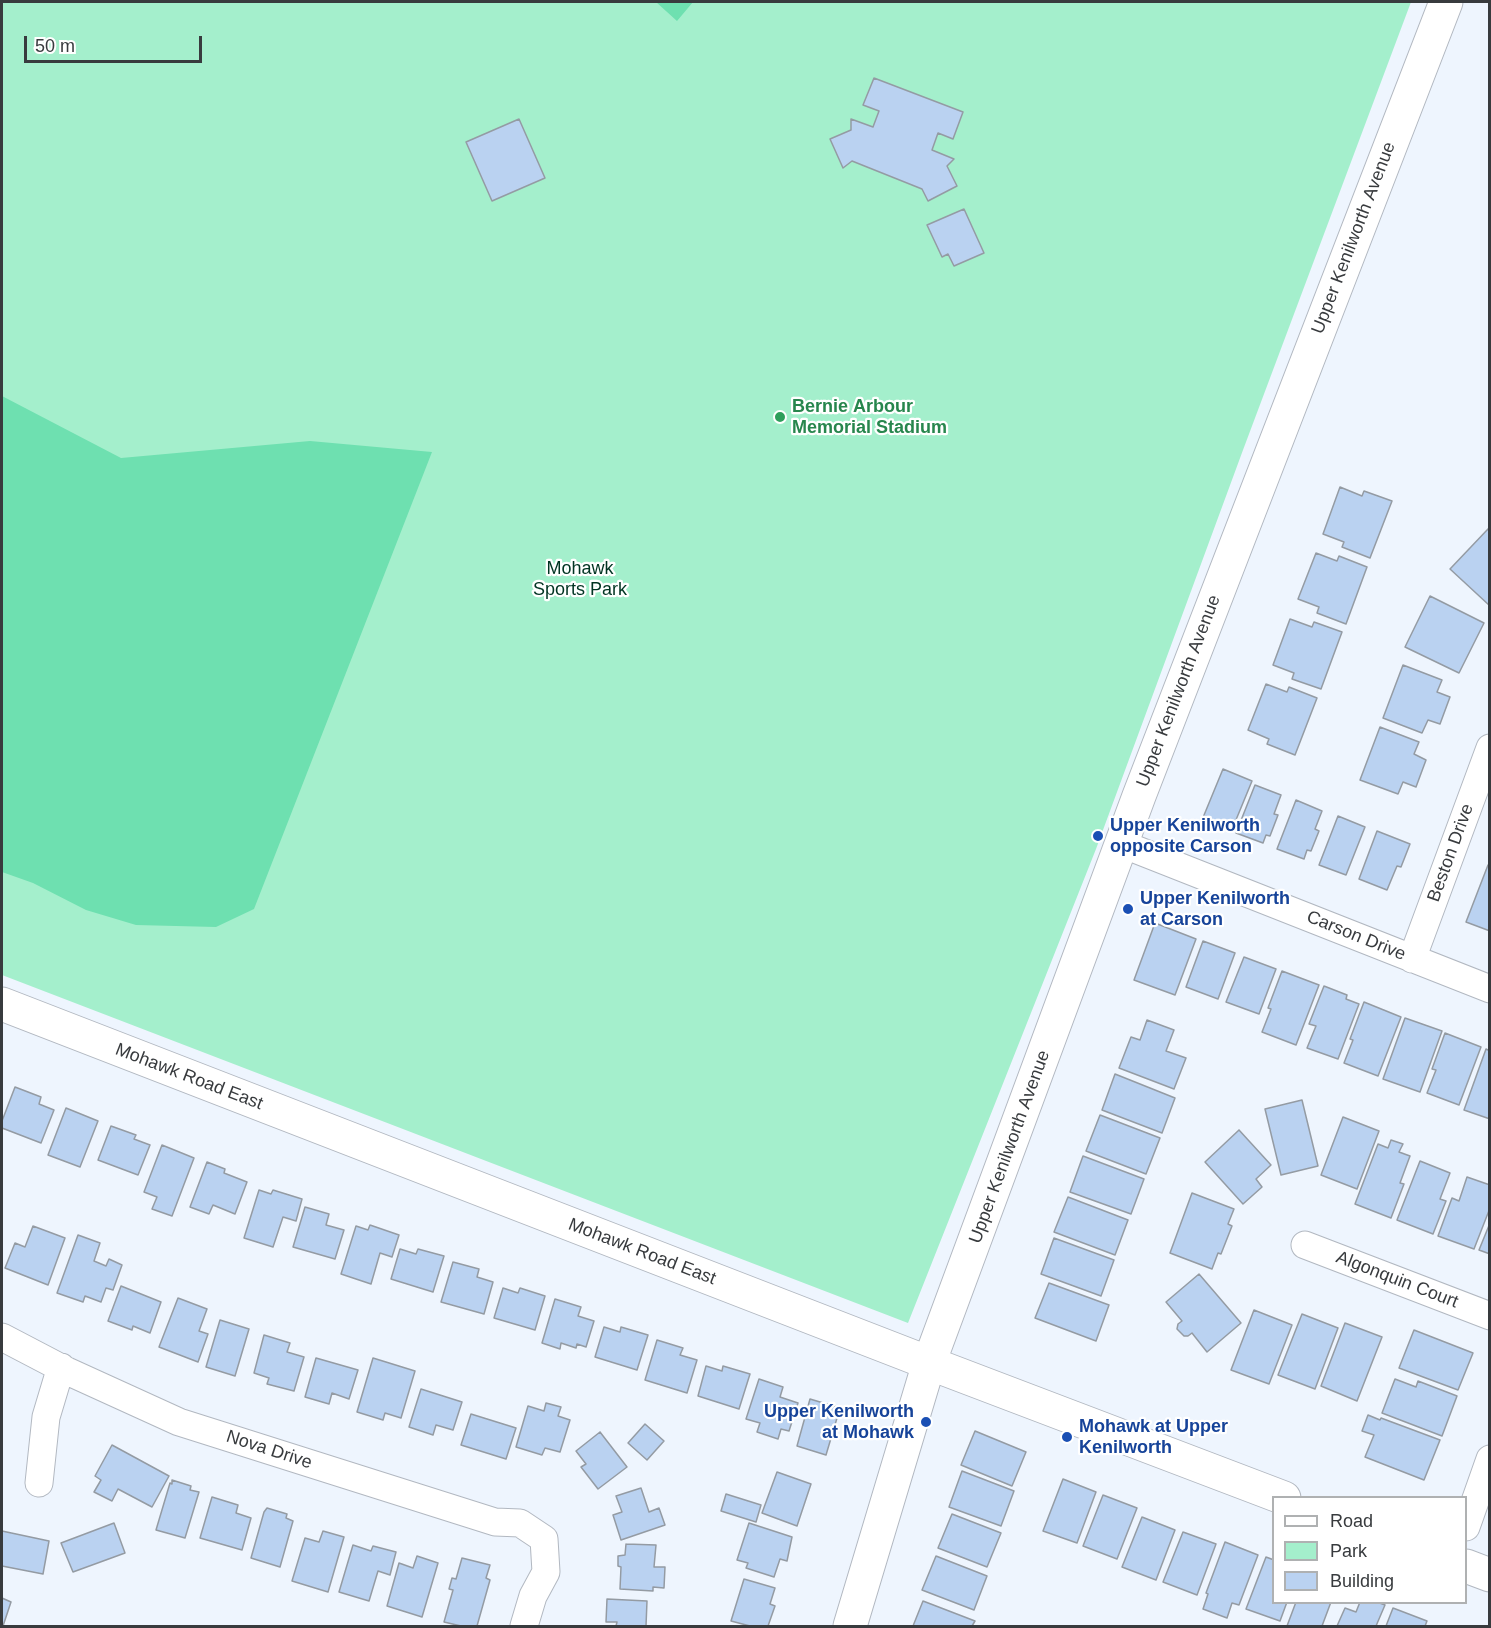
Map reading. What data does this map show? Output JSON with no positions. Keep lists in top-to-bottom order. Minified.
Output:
{"streets":{"street":["Upper Kenilworth Avenue","Beston Drive","Carson Drive","Mohawk Road East","Algonquin Court","Nova Drive"]},"crossings":[["Upper Kenilworth Avenue","Carson Drive"],["Upper Kenilworth Avenue","Mohawk Road East"],["Beston Drive","Carson Drive"]],"parks":["Mohawk Sports Park"],"places":["Bernie Arbour Memorial Stadium","Upper Kenilworth opposite Carson","Upper Kenilworth at Carson","Upper Kenilworth at Mohawk","Mohawk at Upper Kenilworth"],"legend":["Road","Park","Building"],"scale_bar":"50 m"}
